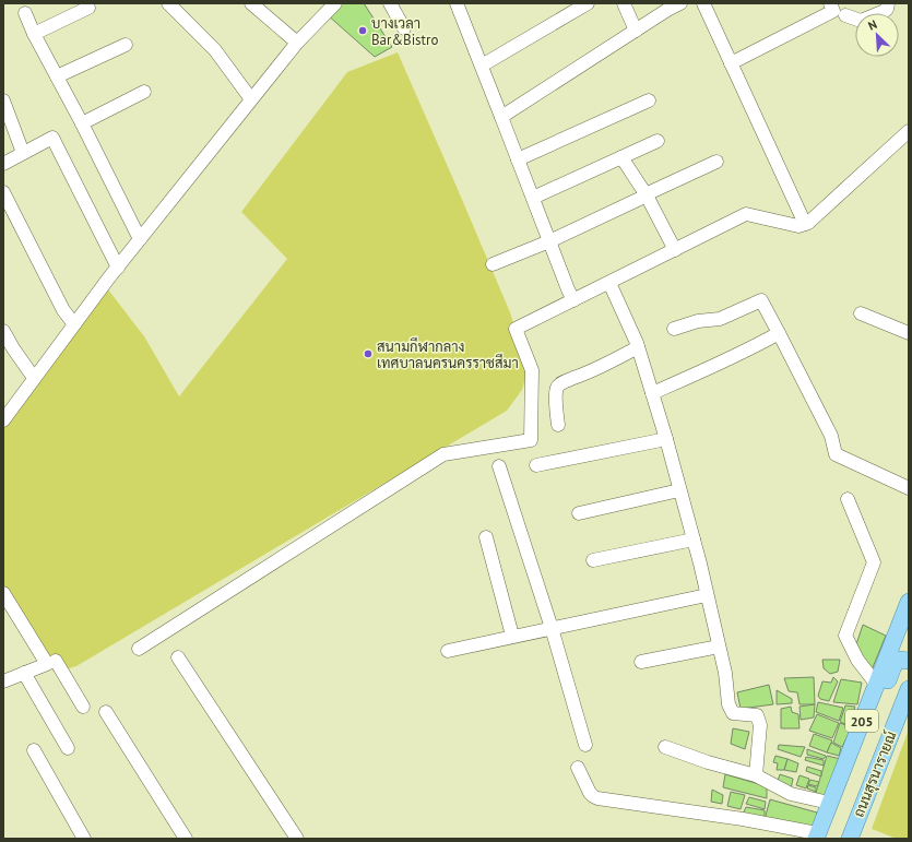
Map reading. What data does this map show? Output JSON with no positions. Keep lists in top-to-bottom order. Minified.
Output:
{"streets":{"main road":["205","ถนนสุรนารายณ์"]},"places":["บางเวลา Bar&Bistro","สนามกีฬากลาง เทศบาลนครนครราชสีมา"],"north":"top left"}
